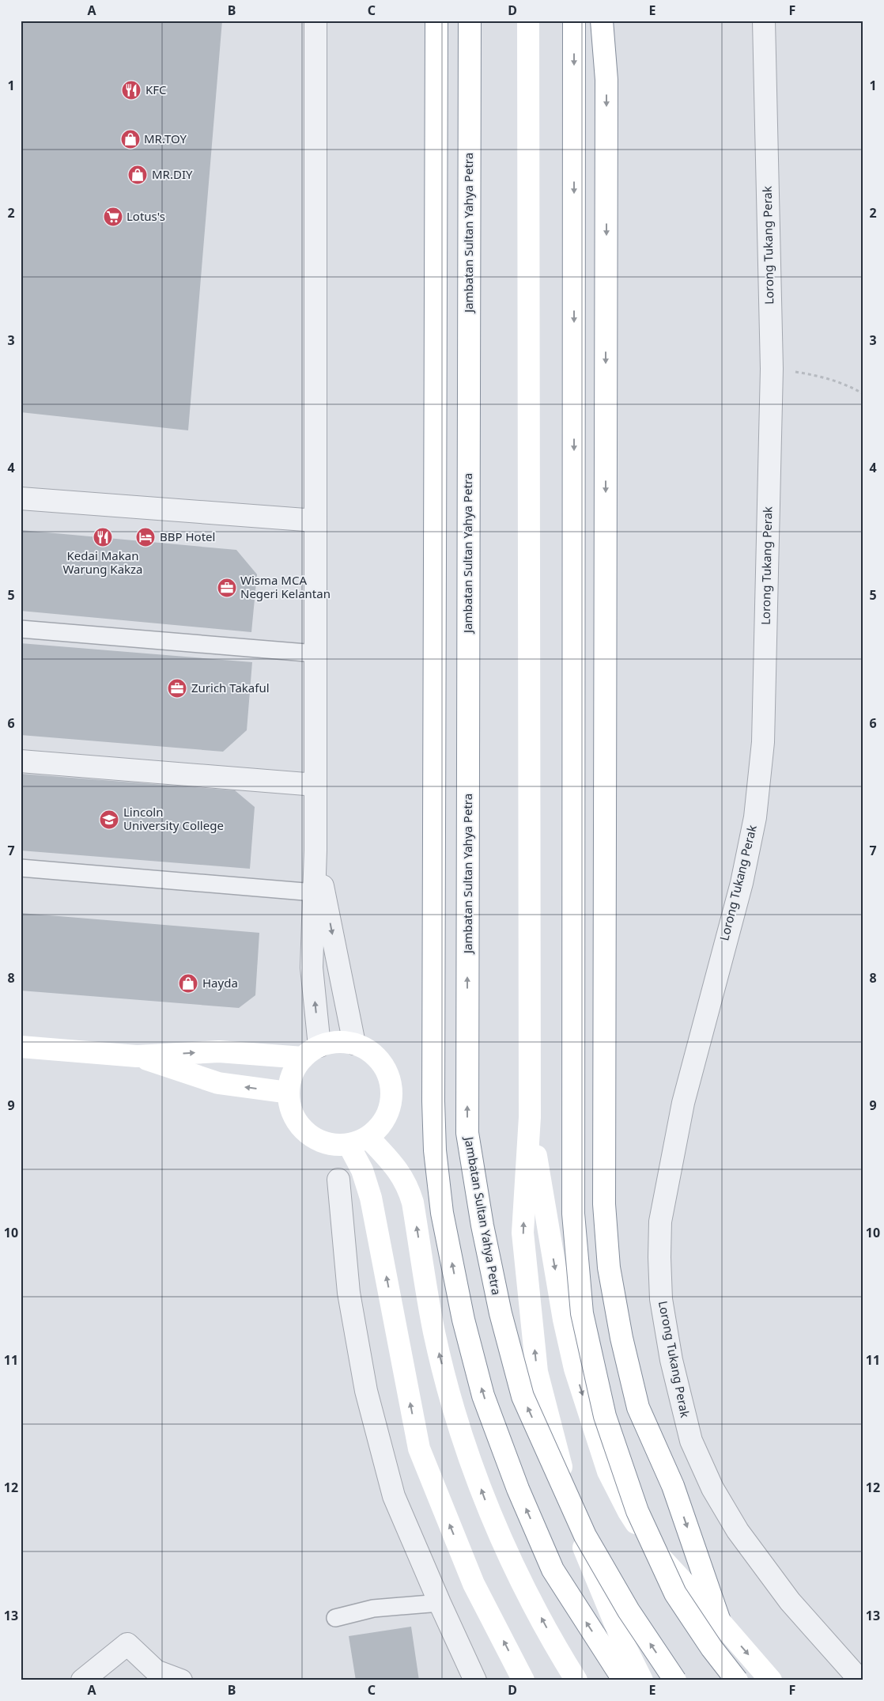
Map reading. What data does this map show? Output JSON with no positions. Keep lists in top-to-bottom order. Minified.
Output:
{"streets":{"main road":["Jambatan Sultan Yahya Petra"],"street":["Lorong Tukang Perak"]},"places":{"restaurant":["KFC","Kedai Makan Warung Kakza"],"shop":["MR.TOY","MR.DIY","Hayda"],"supermarket":["Lotus's"],"hotel":["BBP Hotel"],"office":["Wisma MCA Negeri Kelantan","Zurich Takaful"],"school or university":["Lincoln University College"]},"grid":{"columns":["A","B","C","D","E","F"],"rows":["1","2","3","4","5","6","7","8","9","10","11","12","13"]}}
